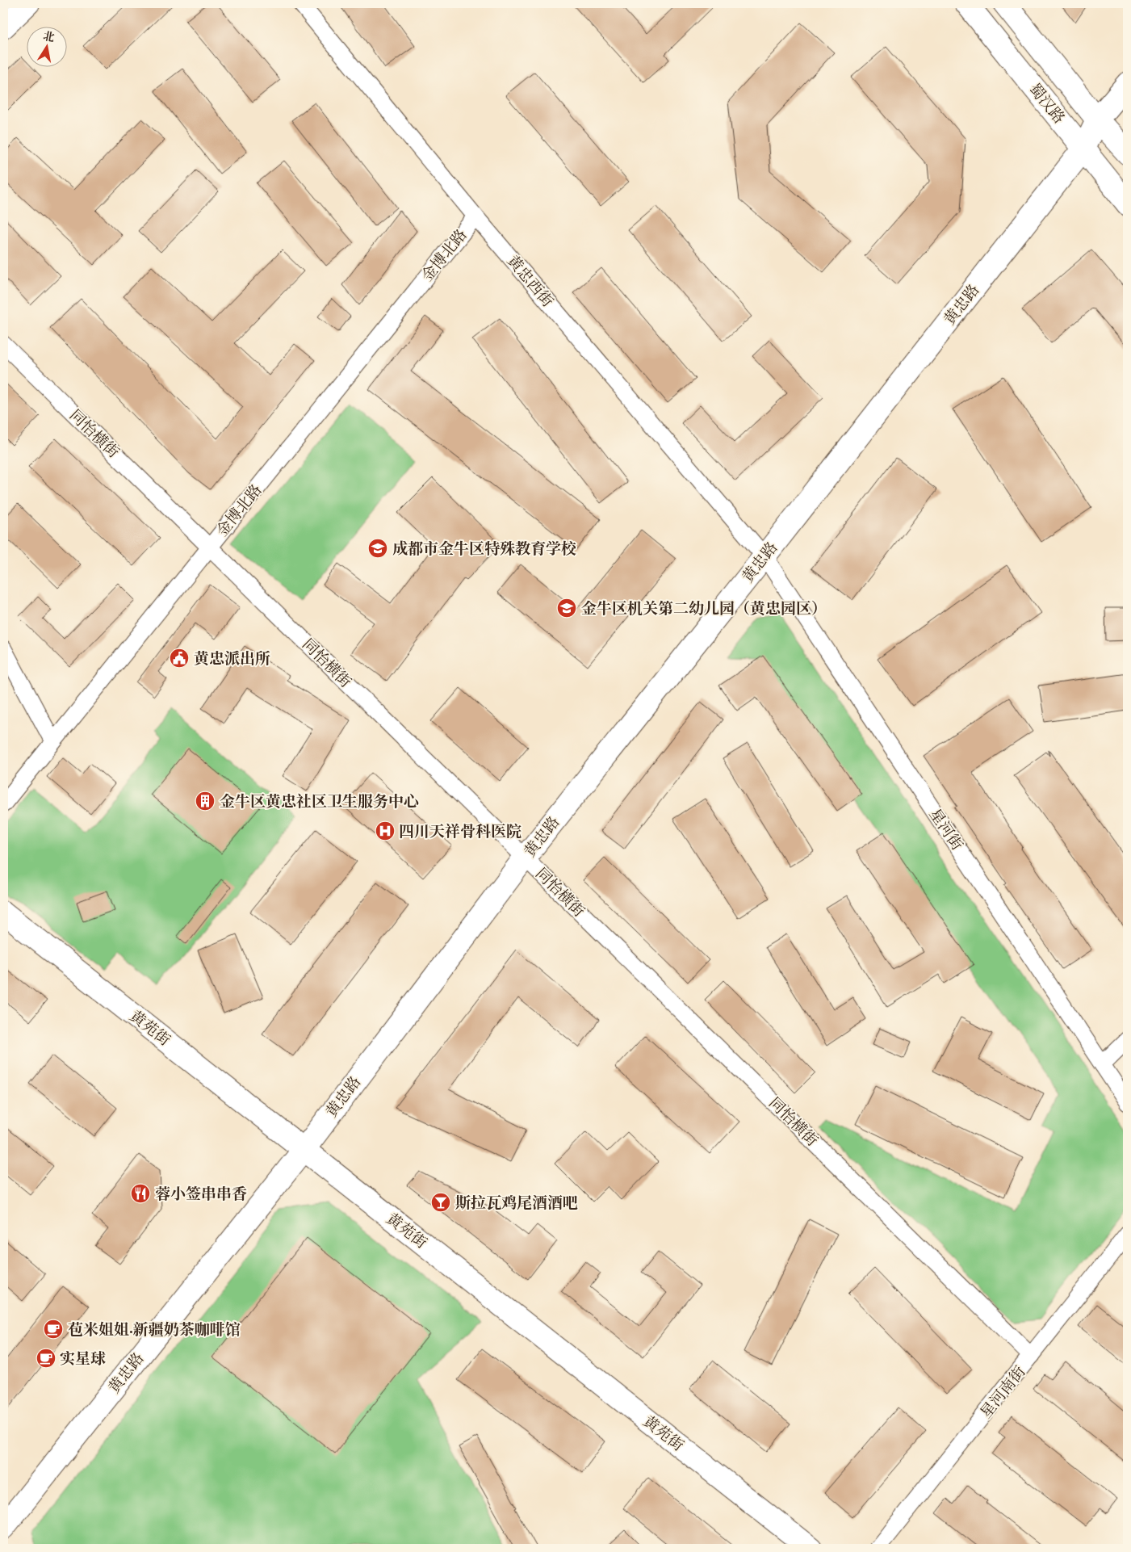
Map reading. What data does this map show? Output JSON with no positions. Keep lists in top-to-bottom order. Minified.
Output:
{"streets":{"street":["蜀汉路","金博北路","黄忠西街","黄忠路","同怡横街","星河街","黄苑街","星河南街"]},"crossings":[["蜀汉路","黄忠路"],["金博北路","黄忠西街"],["金博北路","同怡横街"],["黄忠西街","黄忠路"],["黄忠西街","星河街"],["黄忠路","同怡横街"],["黄忠路","星河街"],["黄忠路","黄苑街"],["同怡横街","星河南街"]],"places":{"school or university":["成都市金牛区特殊教育学校","金牛区机关第二幼儿园（黄忠园区）"],"public building":["黄忠派出所"],"building":["金牛区黄忠社区卫生服务中心"],"hospital":["四川天祥骨科医院"],"restaurant":["蓉小签串串香"],"bar":["斯拉瓦鸡尾酒酒吧"],"cafe":["苞米姐姐·新疆奶茶咖啡馆","实星球"]},"north":"top"}
